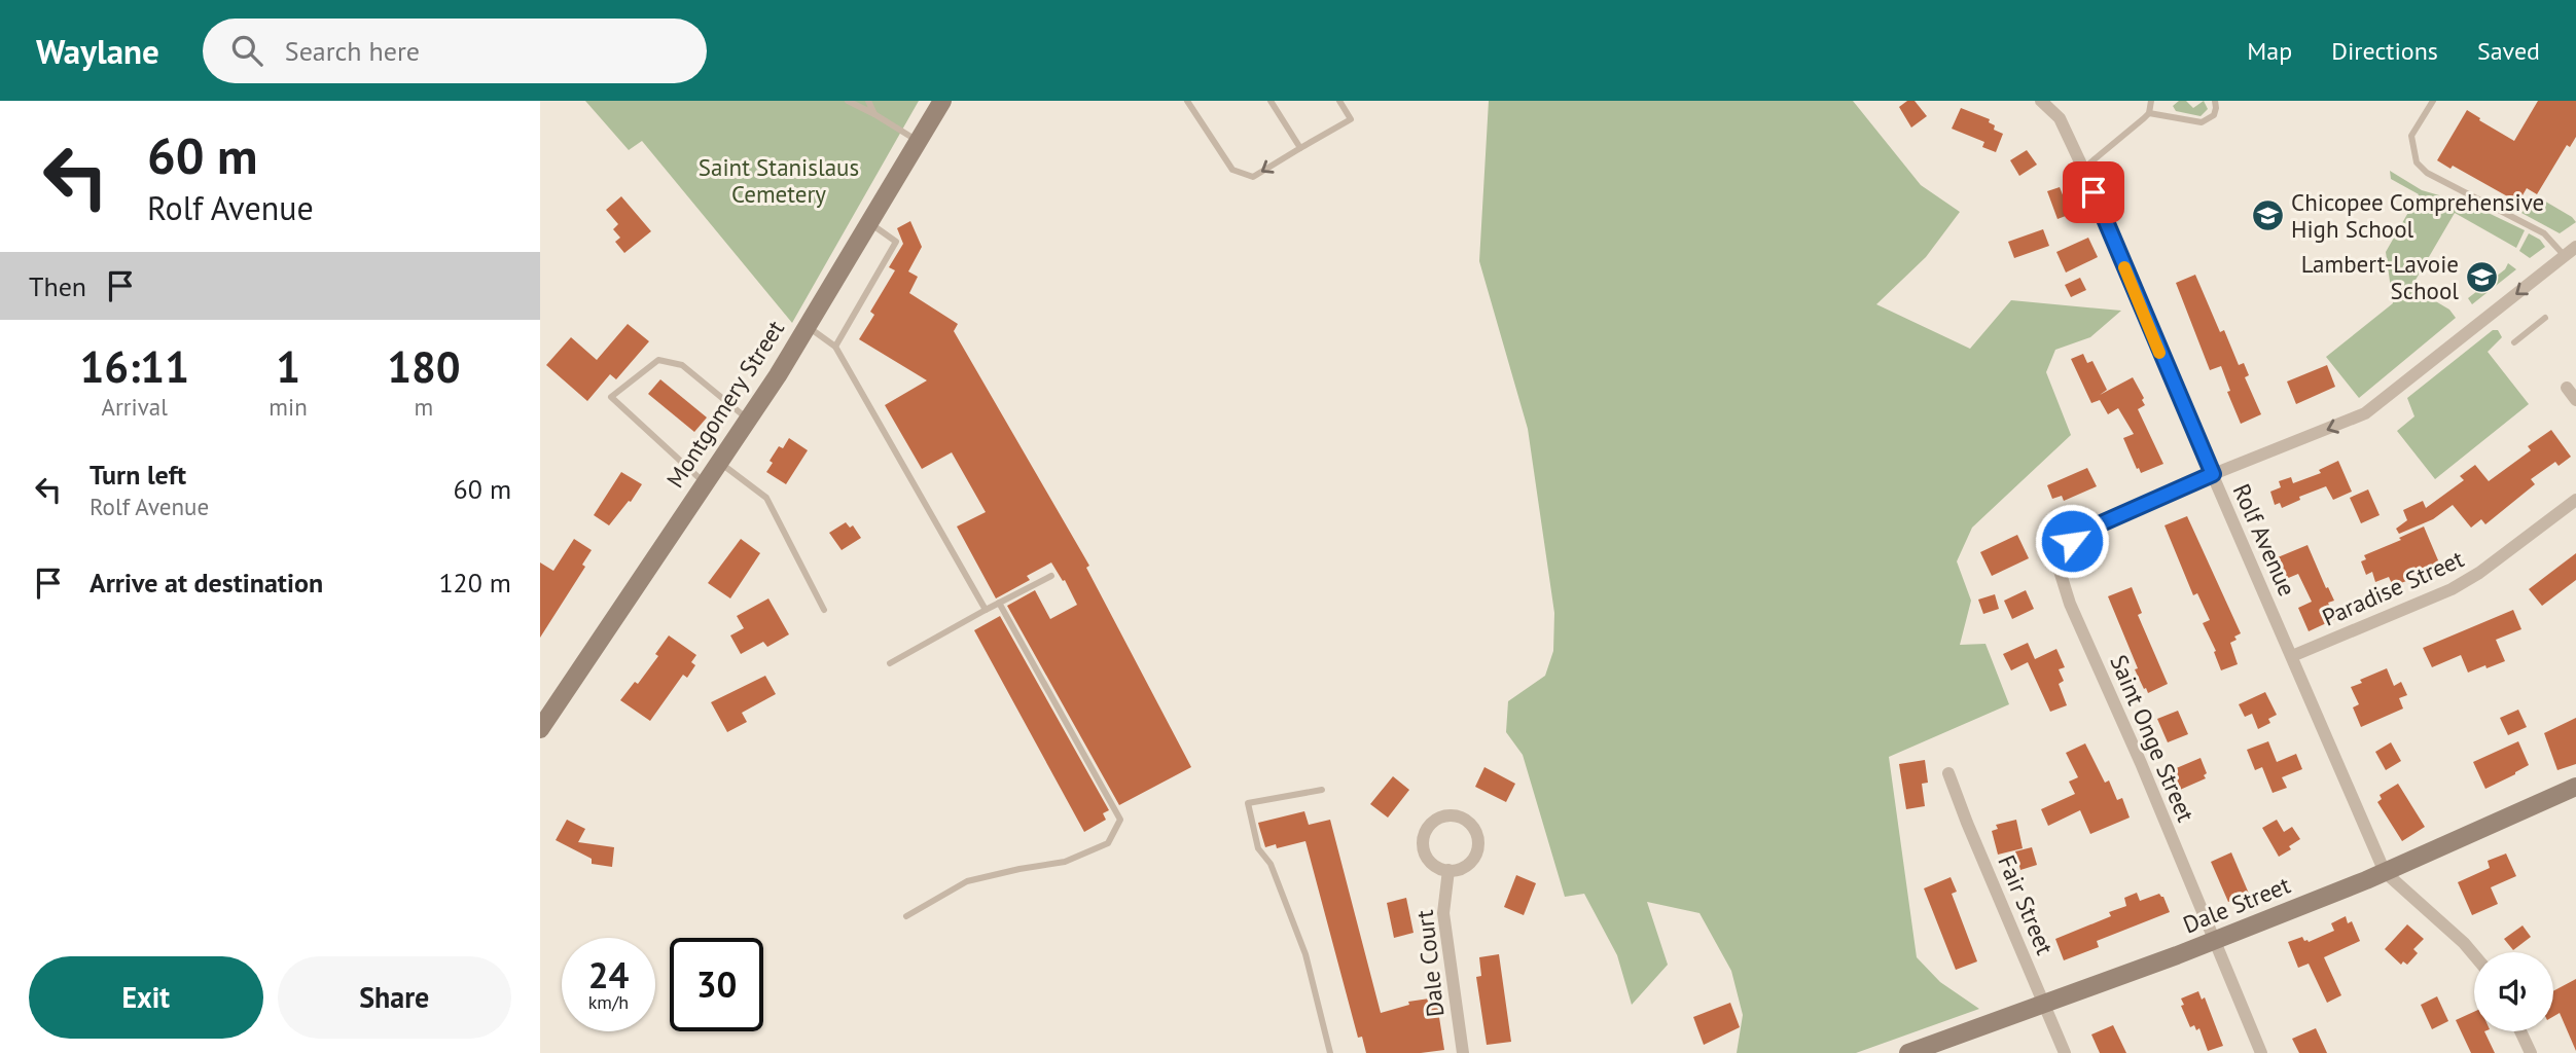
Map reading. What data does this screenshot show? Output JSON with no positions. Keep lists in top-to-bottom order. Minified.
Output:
{"streets":{"main road":["Montgomery Street","Dale Street"],"street":["Rolf Avenue","Paradise Street","Saint Onge Street","Fair Street","Dale Court"]},"crossings":[["Rolf Avenue","Paradise Street"],["Rolf Avenue","Saint Onge Street"],["Rolf Avenue","Dale Street"],["Saint Onge Street","Dale Street"],["Fair Street","Dale Street"]],"parks":["Saint Stanislaus Cemetery"],"places":{"school or university":["Chicopee Comprehensive High School","Lambert-Lavoie School"]},"page":{"header":"Waylane","search":"Search here","nav":["Map","Directions","Saved"],"turn":["60 m","Rolf Avenue"],"then":"Then","eta":["16:11","Arrival","1","min","180","m"],"list":[{"name":"Turn left","note":"Rolf Avenue","value":"60 m"},{"name":"Arrive at destination","value":"120 m"}],"speed":"24 km/h","limit":"30","buttons":["Exit","Share"]}}
